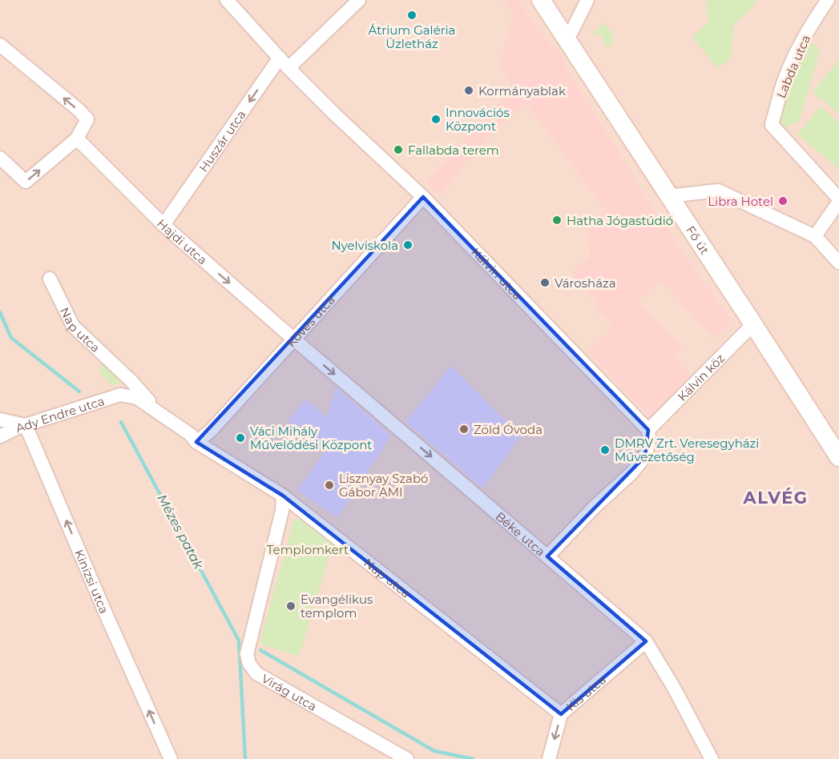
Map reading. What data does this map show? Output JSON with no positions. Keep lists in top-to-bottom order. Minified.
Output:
{"streets":{"main road":["Fő út"],"street":["Labda utca","Huszár utca","Hajdi utca","Kálvin utca","Köves utca","Nap utca","Kálvin köz","Ady Endre utca","Béke utca","Kinizsi utca","Virág utca","Kis utca"]},"crossings":[["Huszár utca","Hajdi utca"],["Huszár utca","Kálvin utca"],["Fő út","Kálvin köz"],["Hajdi utca","Köves utca"],["Hajdi utca","Béke utca"],["Kálvin utca","Köves utca"],["Kálvin utca","Kálvin köz"],["Köves utca","Nap utca"],["Köves utca","Béke utca"],["Nap utca","Ady Endre utca"],["Nap utca","Virág utca"],["Nap utca","Kis utca"],["Ady Endre utca","Kinizsi utca"],["Béke utca","Kis utca"]],"one_way":["Huszár utca","Hajdi utca","Béke utca","Kinizsi utca"],"districts":["ALVÉG"],"water":["Mézes patak"],"parks":["Templomkert"],"places":["Átrium Galéria Üzletház","Kormányablak","Innovációs Központ","Fallabda terem","Libra Hotel","Hatha Jógastúdió","Nyelviskola","Városháza","Zöld Óvoda","Váci Mihály Művelődési Központ","DMRV Zrt. Veresegyházi Művezetőség","Lisznyay Szabó Gábor AMI","Evangélikus templom"]}
